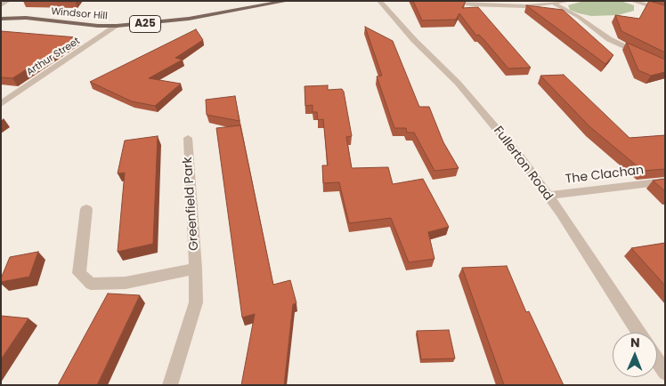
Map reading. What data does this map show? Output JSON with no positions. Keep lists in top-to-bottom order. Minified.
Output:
{"streets":{"main road":["Windsor Hill","A25"],"street":["Arthur Street","Fullerton Road","The Clachan","Greenfield Park"]},"crossings":[["Windsor Hill","Arthur Street"],["Fullerton Road","The Clachan"]],"north":"top"}
